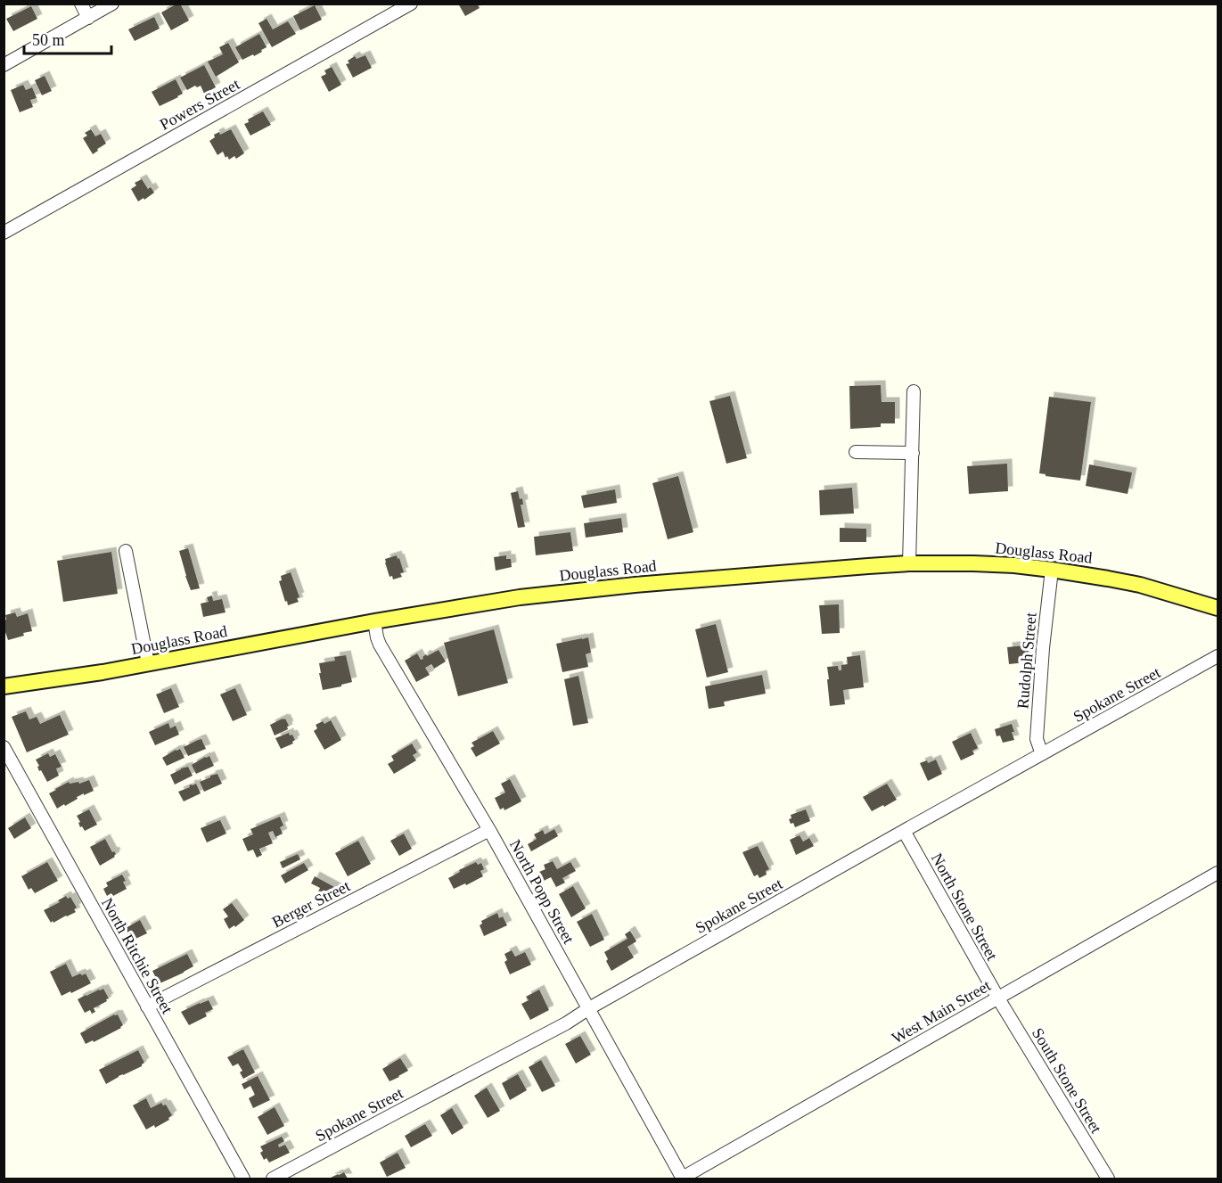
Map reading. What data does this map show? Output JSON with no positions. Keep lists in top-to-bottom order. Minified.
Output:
{"streets":{"main road":["Douglass Road"],"street":["Powers Street","Rudolph Street","Spokane Street","North Popp Street","Berger Street","North Stone Street","North Ritchie Street","West Main Street","South Stone Street"]},"crossings":[["Douglass Road","Rudolph Street"],["Douglass Road","North Popp Street"],["Rudolph Street","Spokane Street"],["Spokane Street","North Popp Street"],["Spokane Street","North Stone Street"],["North Popp Street","Berger Street"],["North Popp Street","West Main Street"],["Berger Street","North Ritchie Street"],["North Stone Street","West Main Street"],["North Stone Street","South Stone Street"],["West Main Street","South Stone Street"]],"scale_bar":"50 m"}
